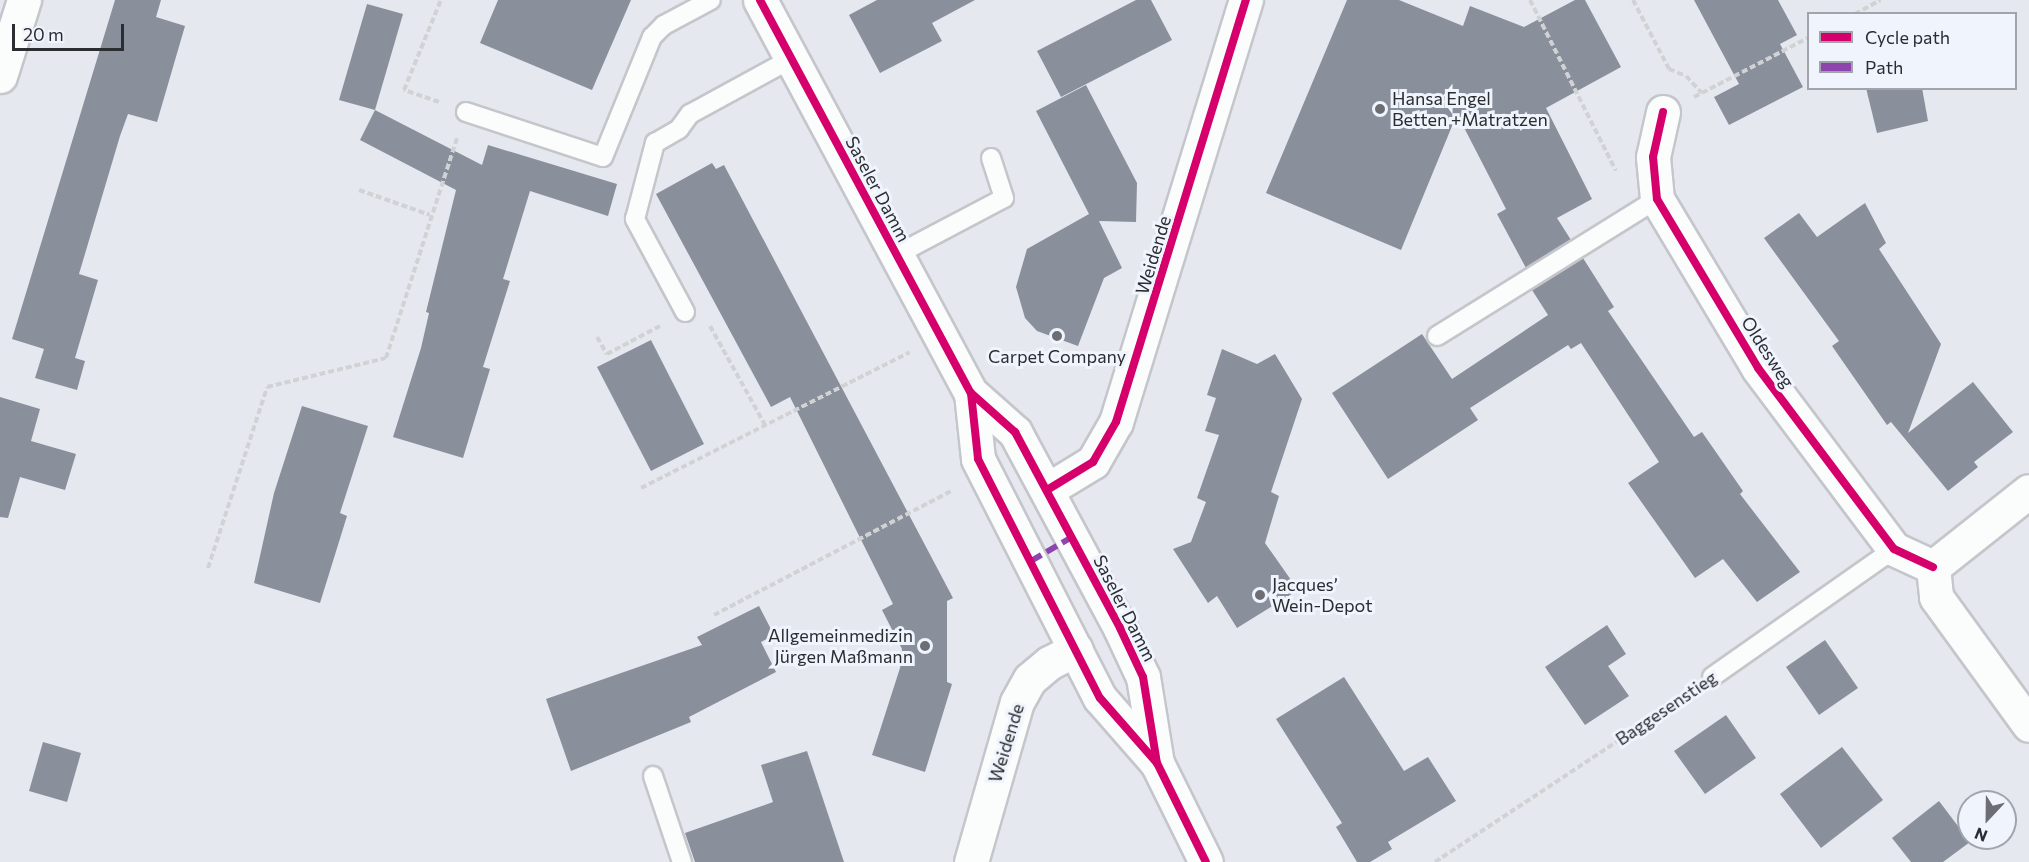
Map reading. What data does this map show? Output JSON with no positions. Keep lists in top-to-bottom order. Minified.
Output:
{"streets":{"street":["Saseler Damm","Weidende","Oldesweg"],"lane":["Baggesenstieg"]},"crossings":[["Saseler Damm","Weidende"],["Oldesweg","Baggesenstieg"]],"places":["Hansa Engel Betten +Matratzen","Carpet Company","Jacques’ Wein-Depot","Allgemeinmedizin Jürgen Maßmann"],"legend":["Cycle path","Path"],"scale_bar":"20 m","north":"bottom"}
